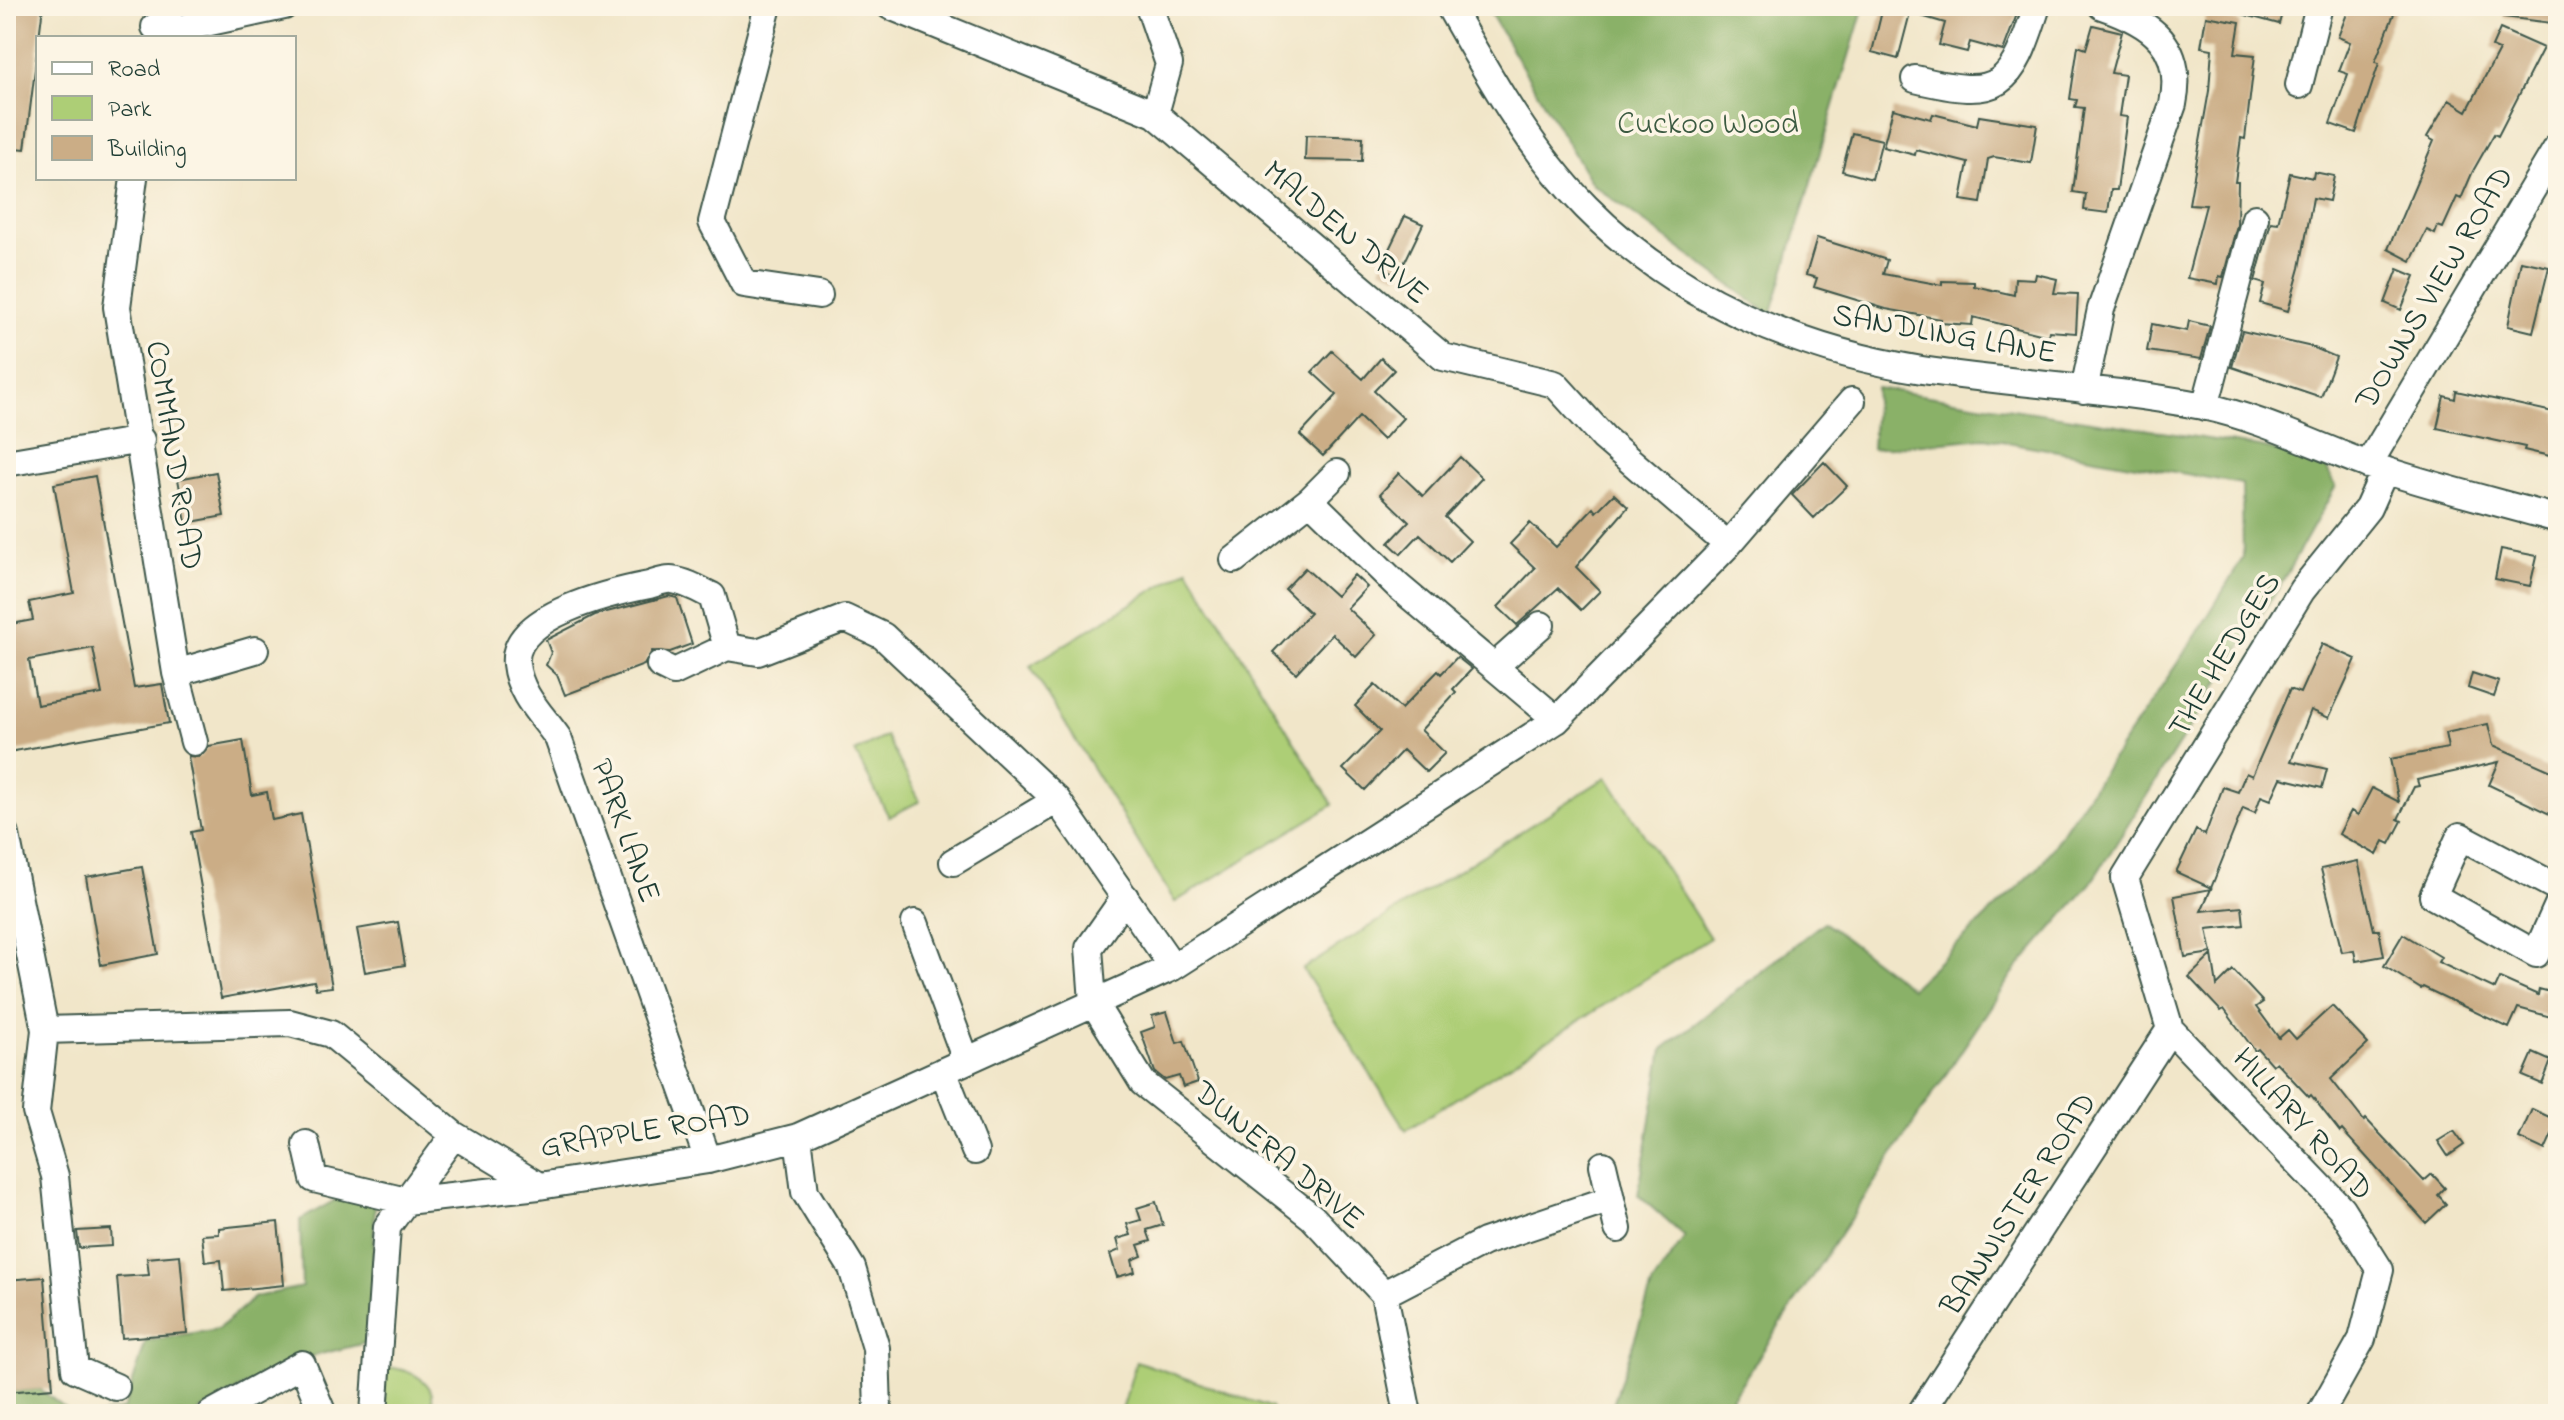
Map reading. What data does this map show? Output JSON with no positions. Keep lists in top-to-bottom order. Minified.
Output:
{"streets":{"street":["MALDEN DRIVE","DOWNS VIEW ROAD","SANDLING LANE","COMMAND ROAD","THE HEDGES","PARK LANE","HILLARY ROAD","GRAPPLE ROAD","DUNERA DRIVE","BANNISTER ROAD"]},"crossings":[["MALDEN DRIVE","GRAPPLE ROAD"],["DOWNS VIEW ROAD","SANDLING LANE"],["DOWNS VIEW ROAD","THE HEDGES"],["SANDLING LANE","THE HEDGES"],["THE HEDGES","HILLARY ROAD"],["PARK LANE","GRAPPLE ROAD"],["HILLARY ROAD","BANNISTER ROAD"],["GRAPPLE ROAD","DUNERA DRIVE"]],"parks":["Cuckoo Wood"],"legend":["Road","Park","Building"]}
